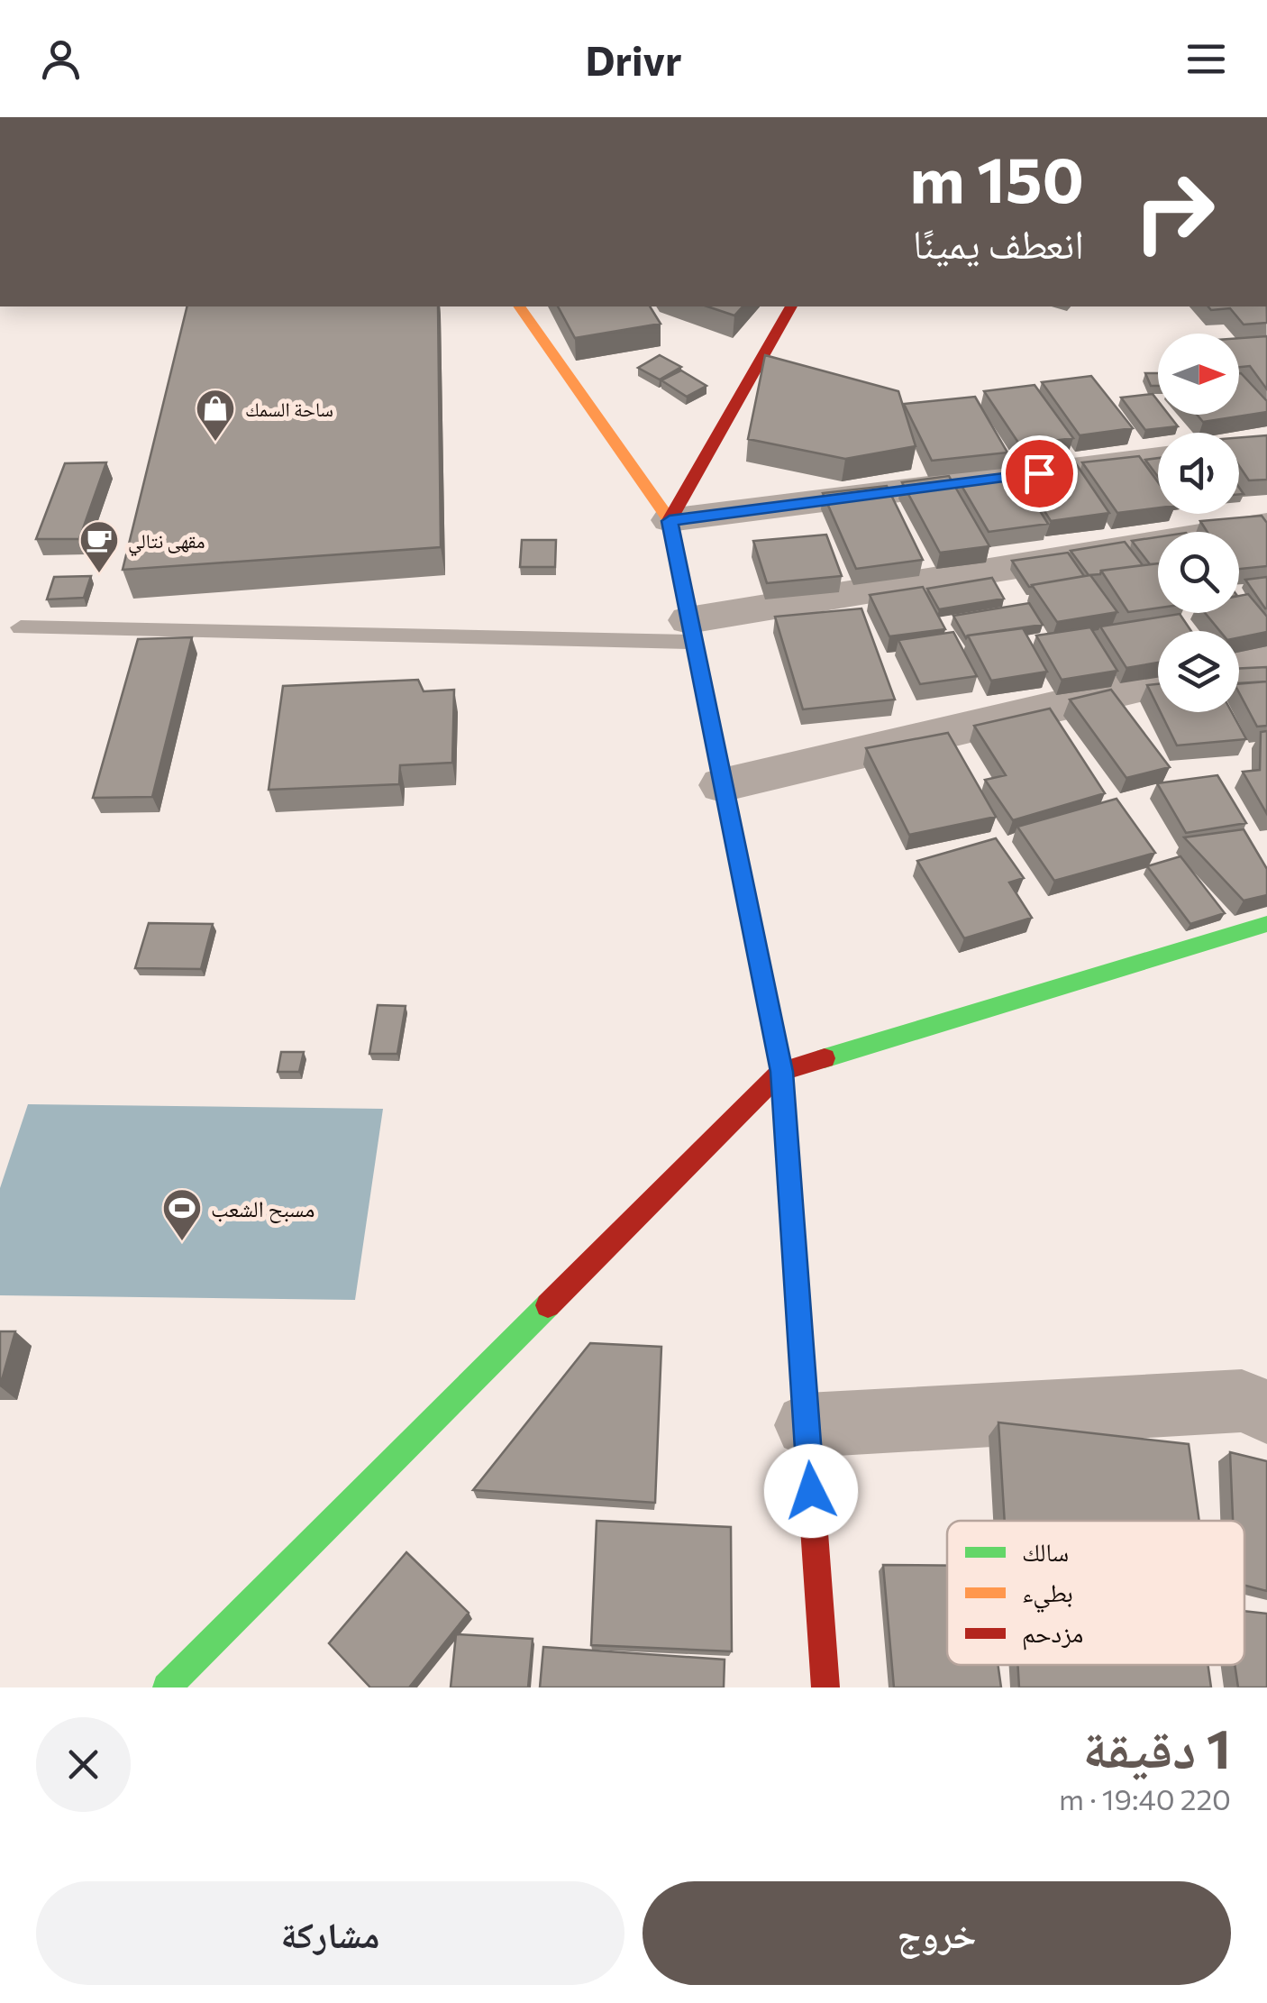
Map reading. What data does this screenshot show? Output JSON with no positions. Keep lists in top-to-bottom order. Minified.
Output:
{"places":{"shop":["ساحة السمك"],"cafe":["مقهى نتالي"],"sports":["مسبح الشعب"]},"legend":["سالك","بطيء","مزدحم"],"north":"right","page":{"header":"Drivr","turn":["150 m","انعطف يمينًا"],"heading":["1 دقيقة","220 m · 19:40"],"buttons":["خروج","مشاركة"]}}
